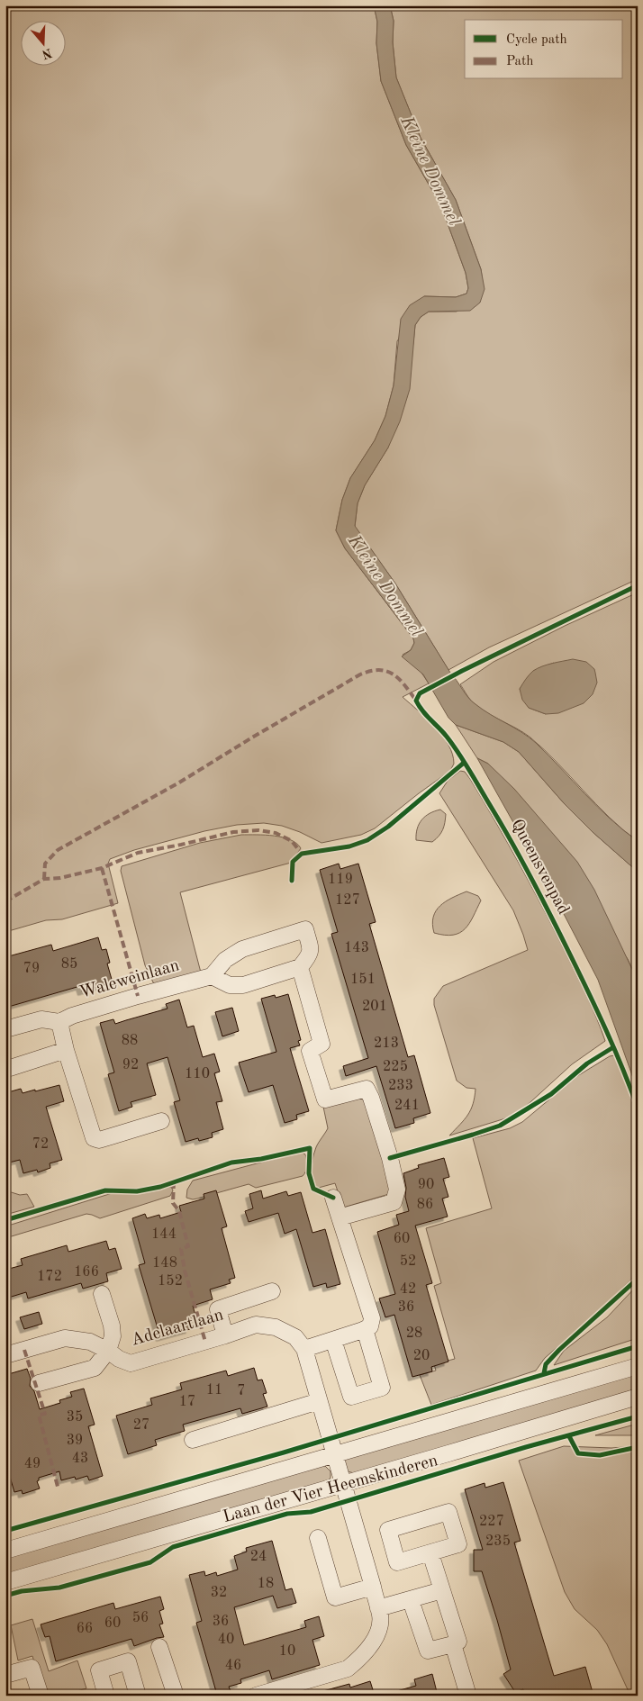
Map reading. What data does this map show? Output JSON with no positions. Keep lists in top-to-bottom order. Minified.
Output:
{"streets":{"street":["Waleweinlaan","Adelaartlaan","Laan der Vier Heemskinderen"],"cycle path":["Queensvenpad"]},"water":["Kleine Dommel"],"house_numbers":["119","127","143","85","79","151","201","88","213","92","225","110","233","241","72","90","86","144","60","52","148","166","172","152","42","36","28","20","11","7","17","35","27","39","43","49","227","235","24","18","32","56","36","60","66","40","10","46"],"legend":["Cycle path","Path"],"north":"bottom"}
